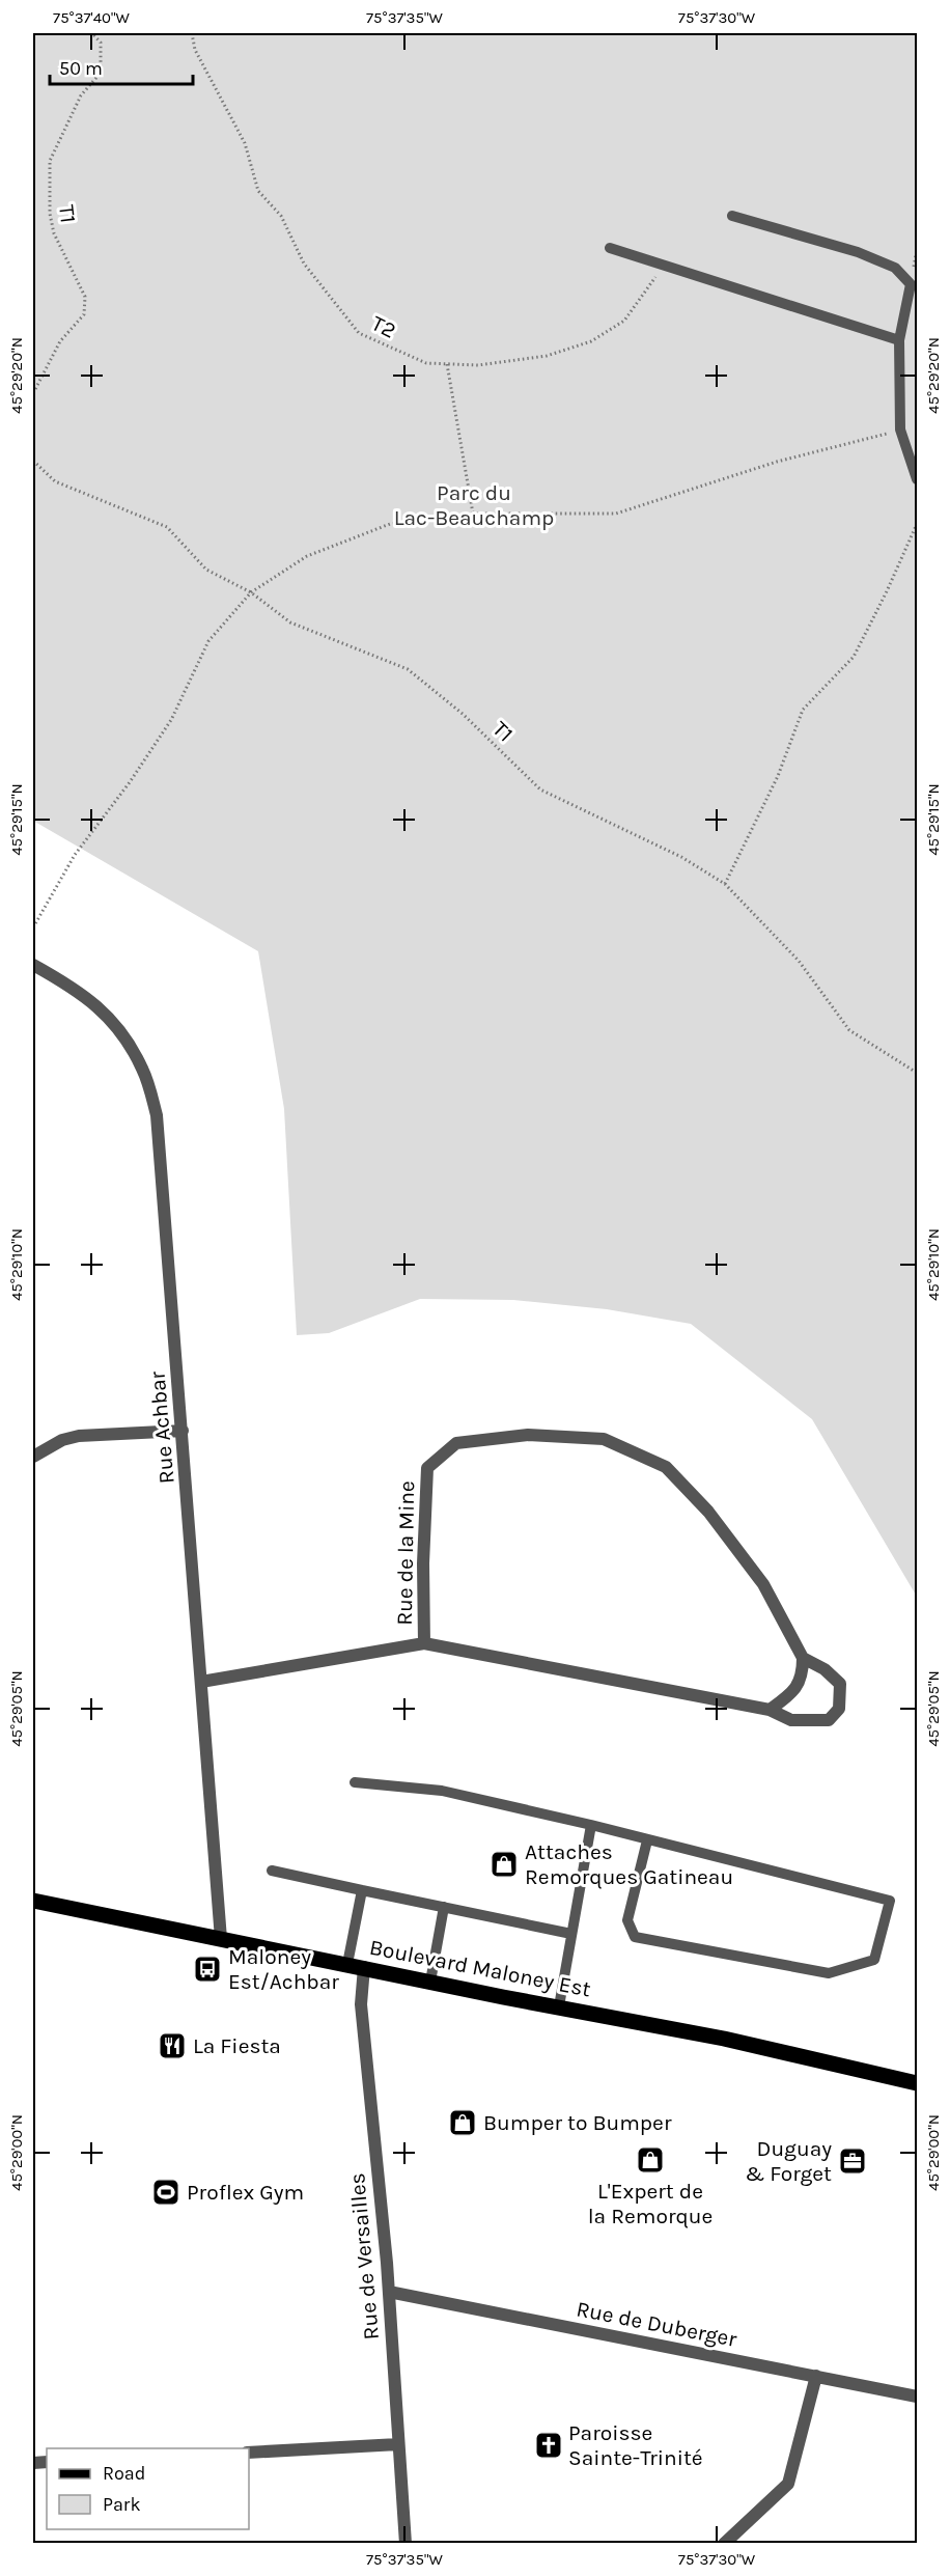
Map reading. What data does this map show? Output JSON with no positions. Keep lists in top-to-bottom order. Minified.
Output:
{"streets":{"main road":["Boulevard Maloney Est"],"street":["Rue Achbar","Rue de la Mine","Rue de Versailles","Rue de Duberger"],"path":["T1","T2"]},"crossings":[["Rue Achbar","Rue de la Mine"],["Rue Achbar","Boulevard Maloney Est"],["Boulevard Maloney Est","Rue de Versailles"],["Rue de Versailles","Rue de Duberger"]],"parks":["Parc du Lac-Beauchamp"],"places":{"shop":["Attaches Remorques Gatineau","Bumper to Bumper","L'Expert de la Remorque"],"bus stop":["Maloney Est/Achbar"],"restaurant":["La Fiesta"],"office":["Duguay & Forget"],"sports":["Proflex Gym"],"church":["Paroisse Sainte-Trinité"]},"legend":["Road","Park"],"scale_bar":"50 m","coordinates":["75°37'40\"W","75°37'35\"W","75°37'30\"W","45°29'20\"N","45°29'15\"N","45°29'10\"N","45°29'05\"N","45°29'00\"N"]}
